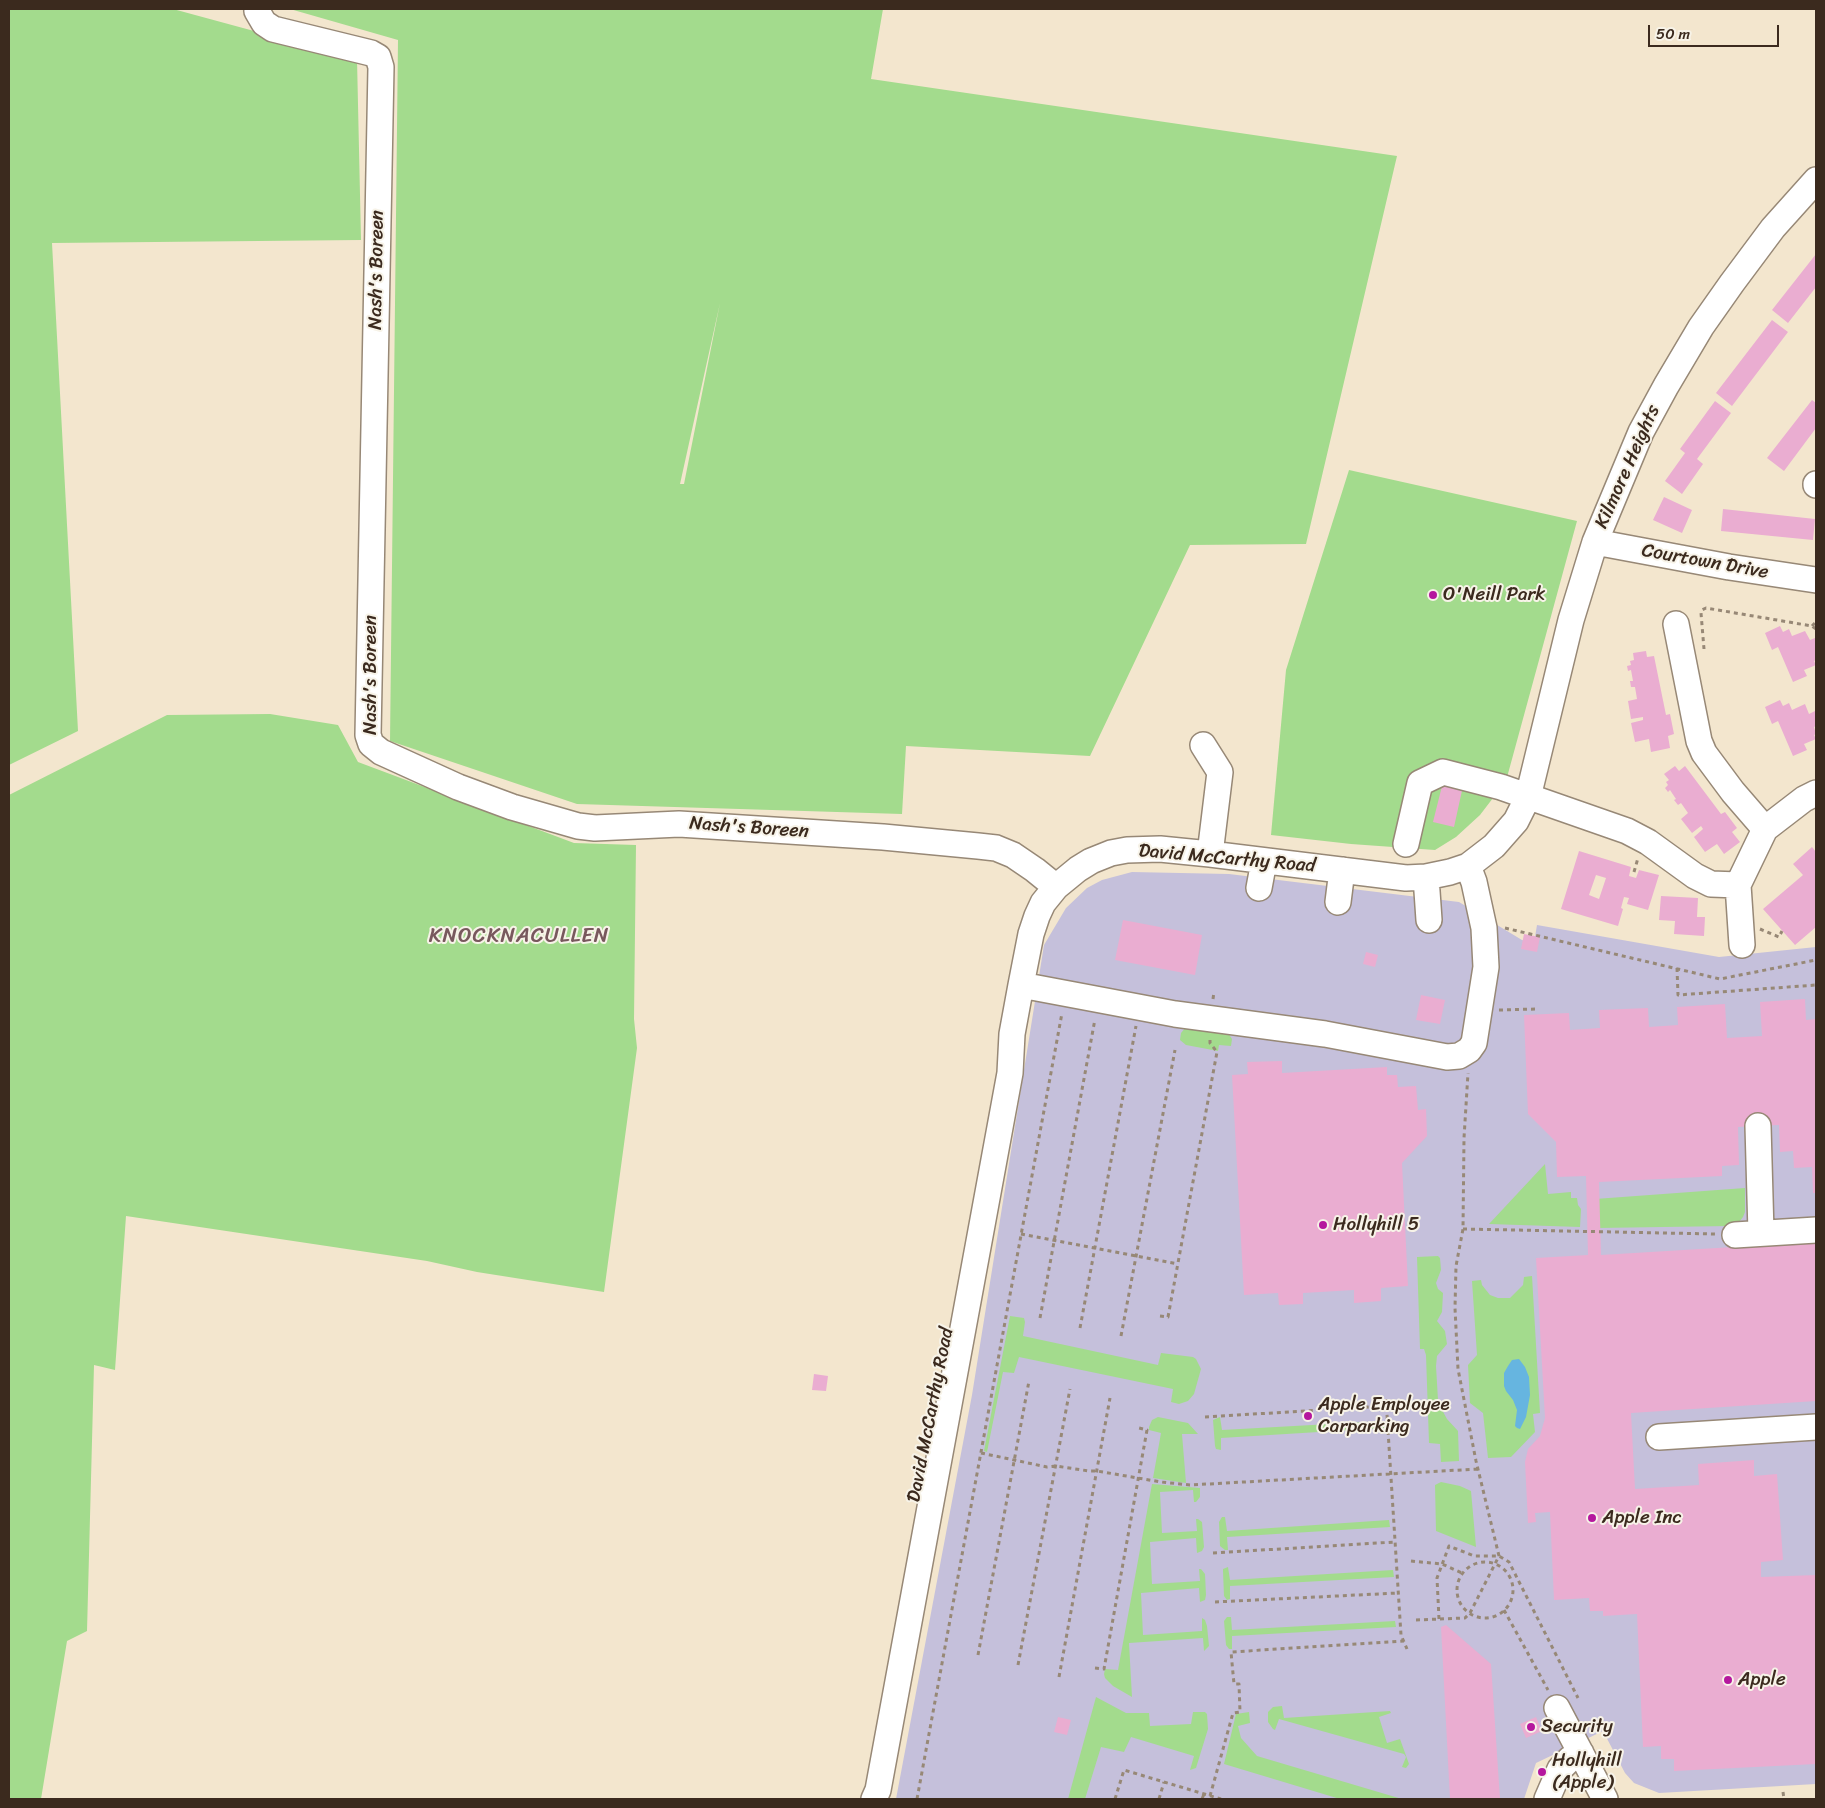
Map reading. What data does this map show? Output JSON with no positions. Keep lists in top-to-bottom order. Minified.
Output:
{"streets":{"street":["Nash's Boreen","Kilmore Heights","Courtown Drive","David McCarthy Road"]},"crossings":[["Nash's Boreen","David McCarthy Road"],["Kilmore Heights","Courtown Drive"],["Kilmore Heights","David McCarthy Road"]],"districts":["KNOCKNACULLEN"],"places":["O'Neill Park","Hollyhill 5","Apple Employee Carparking","Apple Inc","Apple","Security","Hollyhill (Apple)"],"scale_bar":"50 m"}
